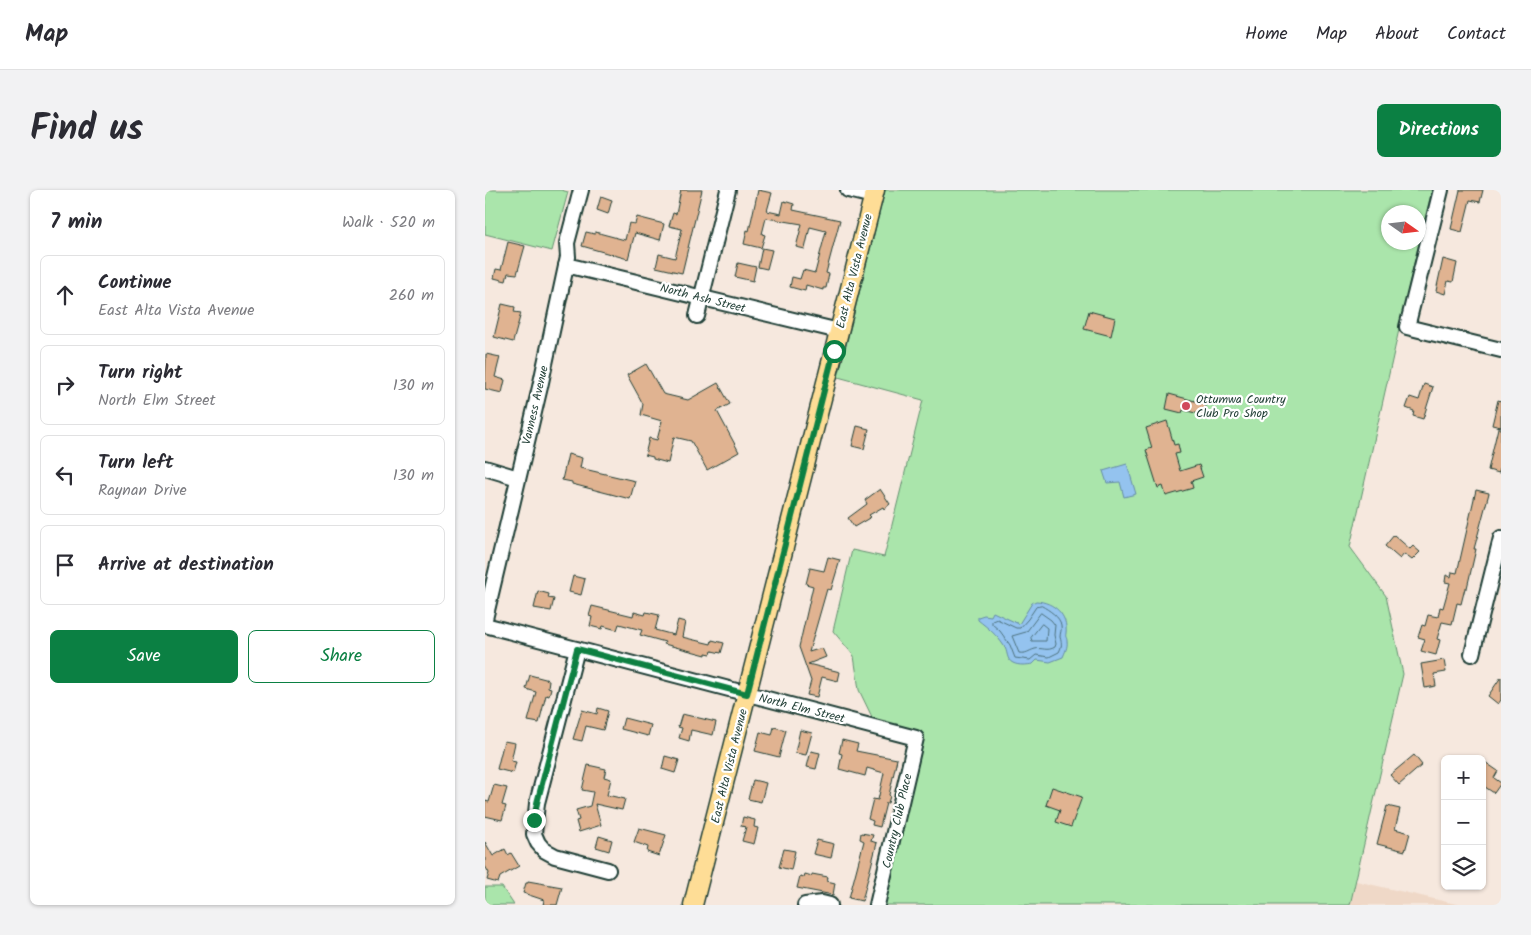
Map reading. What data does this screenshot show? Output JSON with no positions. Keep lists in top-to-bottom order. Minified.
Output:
{"streets":{"main road":["East Alta Vista Avenue"],"street":["North Ash Street","Vanness Avenue","North Elm Street","Country Club Place"]},"crossings":[["East Alta Vista Avenue","North Ash Street"],["East Alta Vista Avenue","North Elm Street"],["North Ash Street","Vanness Avenue"],["North Elm Street","Country Club Place"]],"places":["Ottumwa Country Club Pro Shop"],"north":"right","page":{"header":"Map","nav":["Home","Map","About","Contact"],"title":"Find us","buttons":["Directions",["Save","Share"]],"heading":["7 min","Walk · 520 m"],"list":[["Continue","East Alta Vista Avenue","260 m"],["Turn right","North Elm Street","130 m"],["Turn left","Raynan Drive","130 m"],"Arrive at destination"],"map_buttons":["+","−"]}}
